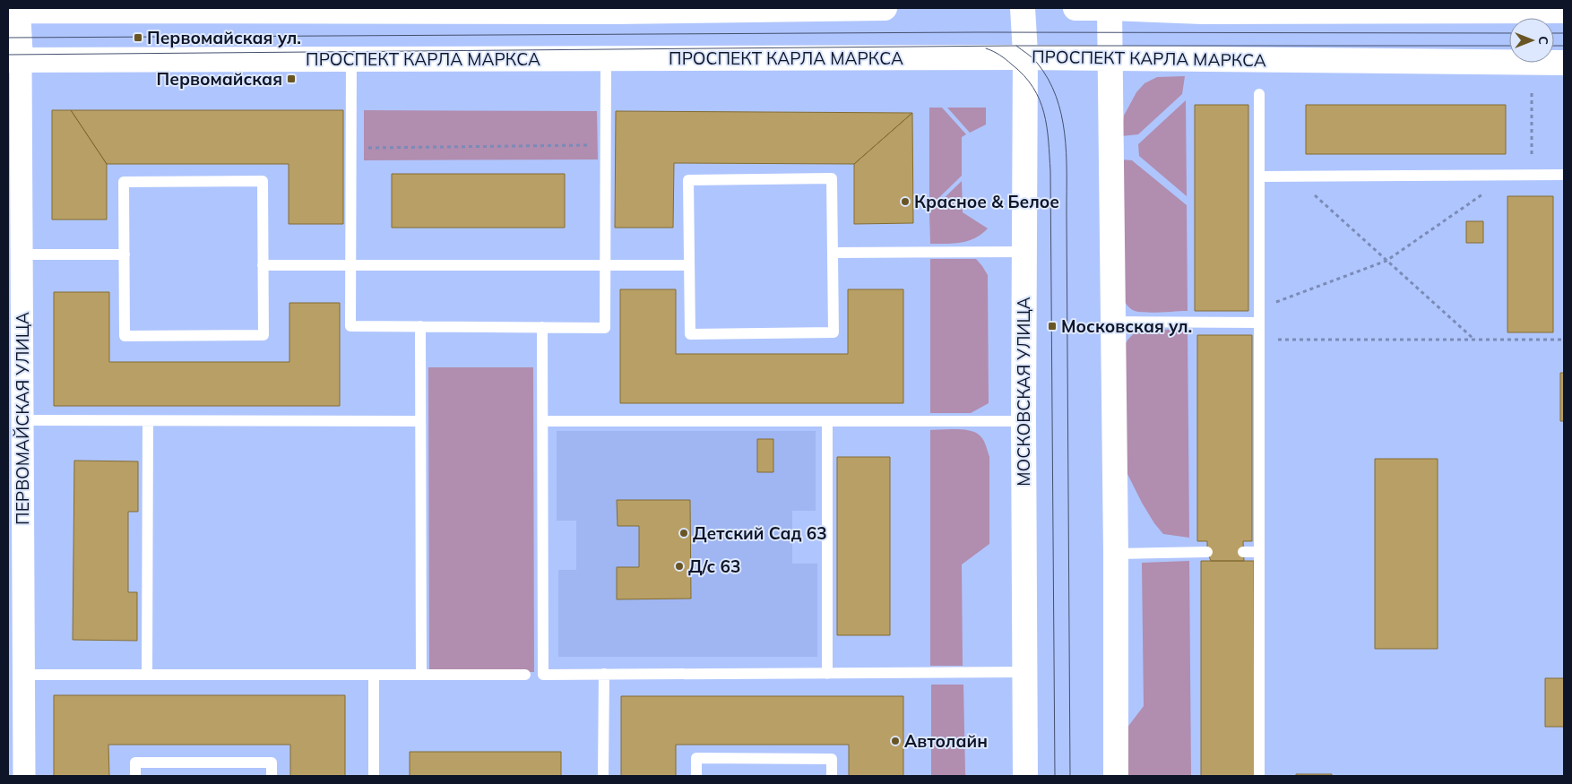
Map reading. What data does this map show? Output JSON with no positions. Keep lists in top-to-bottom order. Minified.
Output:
{"streets":{"main road":["ПРОСПЕКТ КАРЛА МАРКСА","МОСКОВСКАЯ УЛИЦА","ПЕРВОМАЙСКАЯ УЛИЦА"]},"crossings":[["ПРОСПЕКТ КАРЛА МАРКСА","МОСКОВСКАЯ УЛИЦА"],["ПРОСПЕКТ КАРЛА МАРКСА","ПЕРВОМАЙСКАЯ УЛИЦА"]],"places":{"transit":["Первомайская ул.","Первомайская","Московская ул."],"other":["Красное & Белое","Детский Сад 63","Д/с 63","Автолайн"]},"north":"right"}
